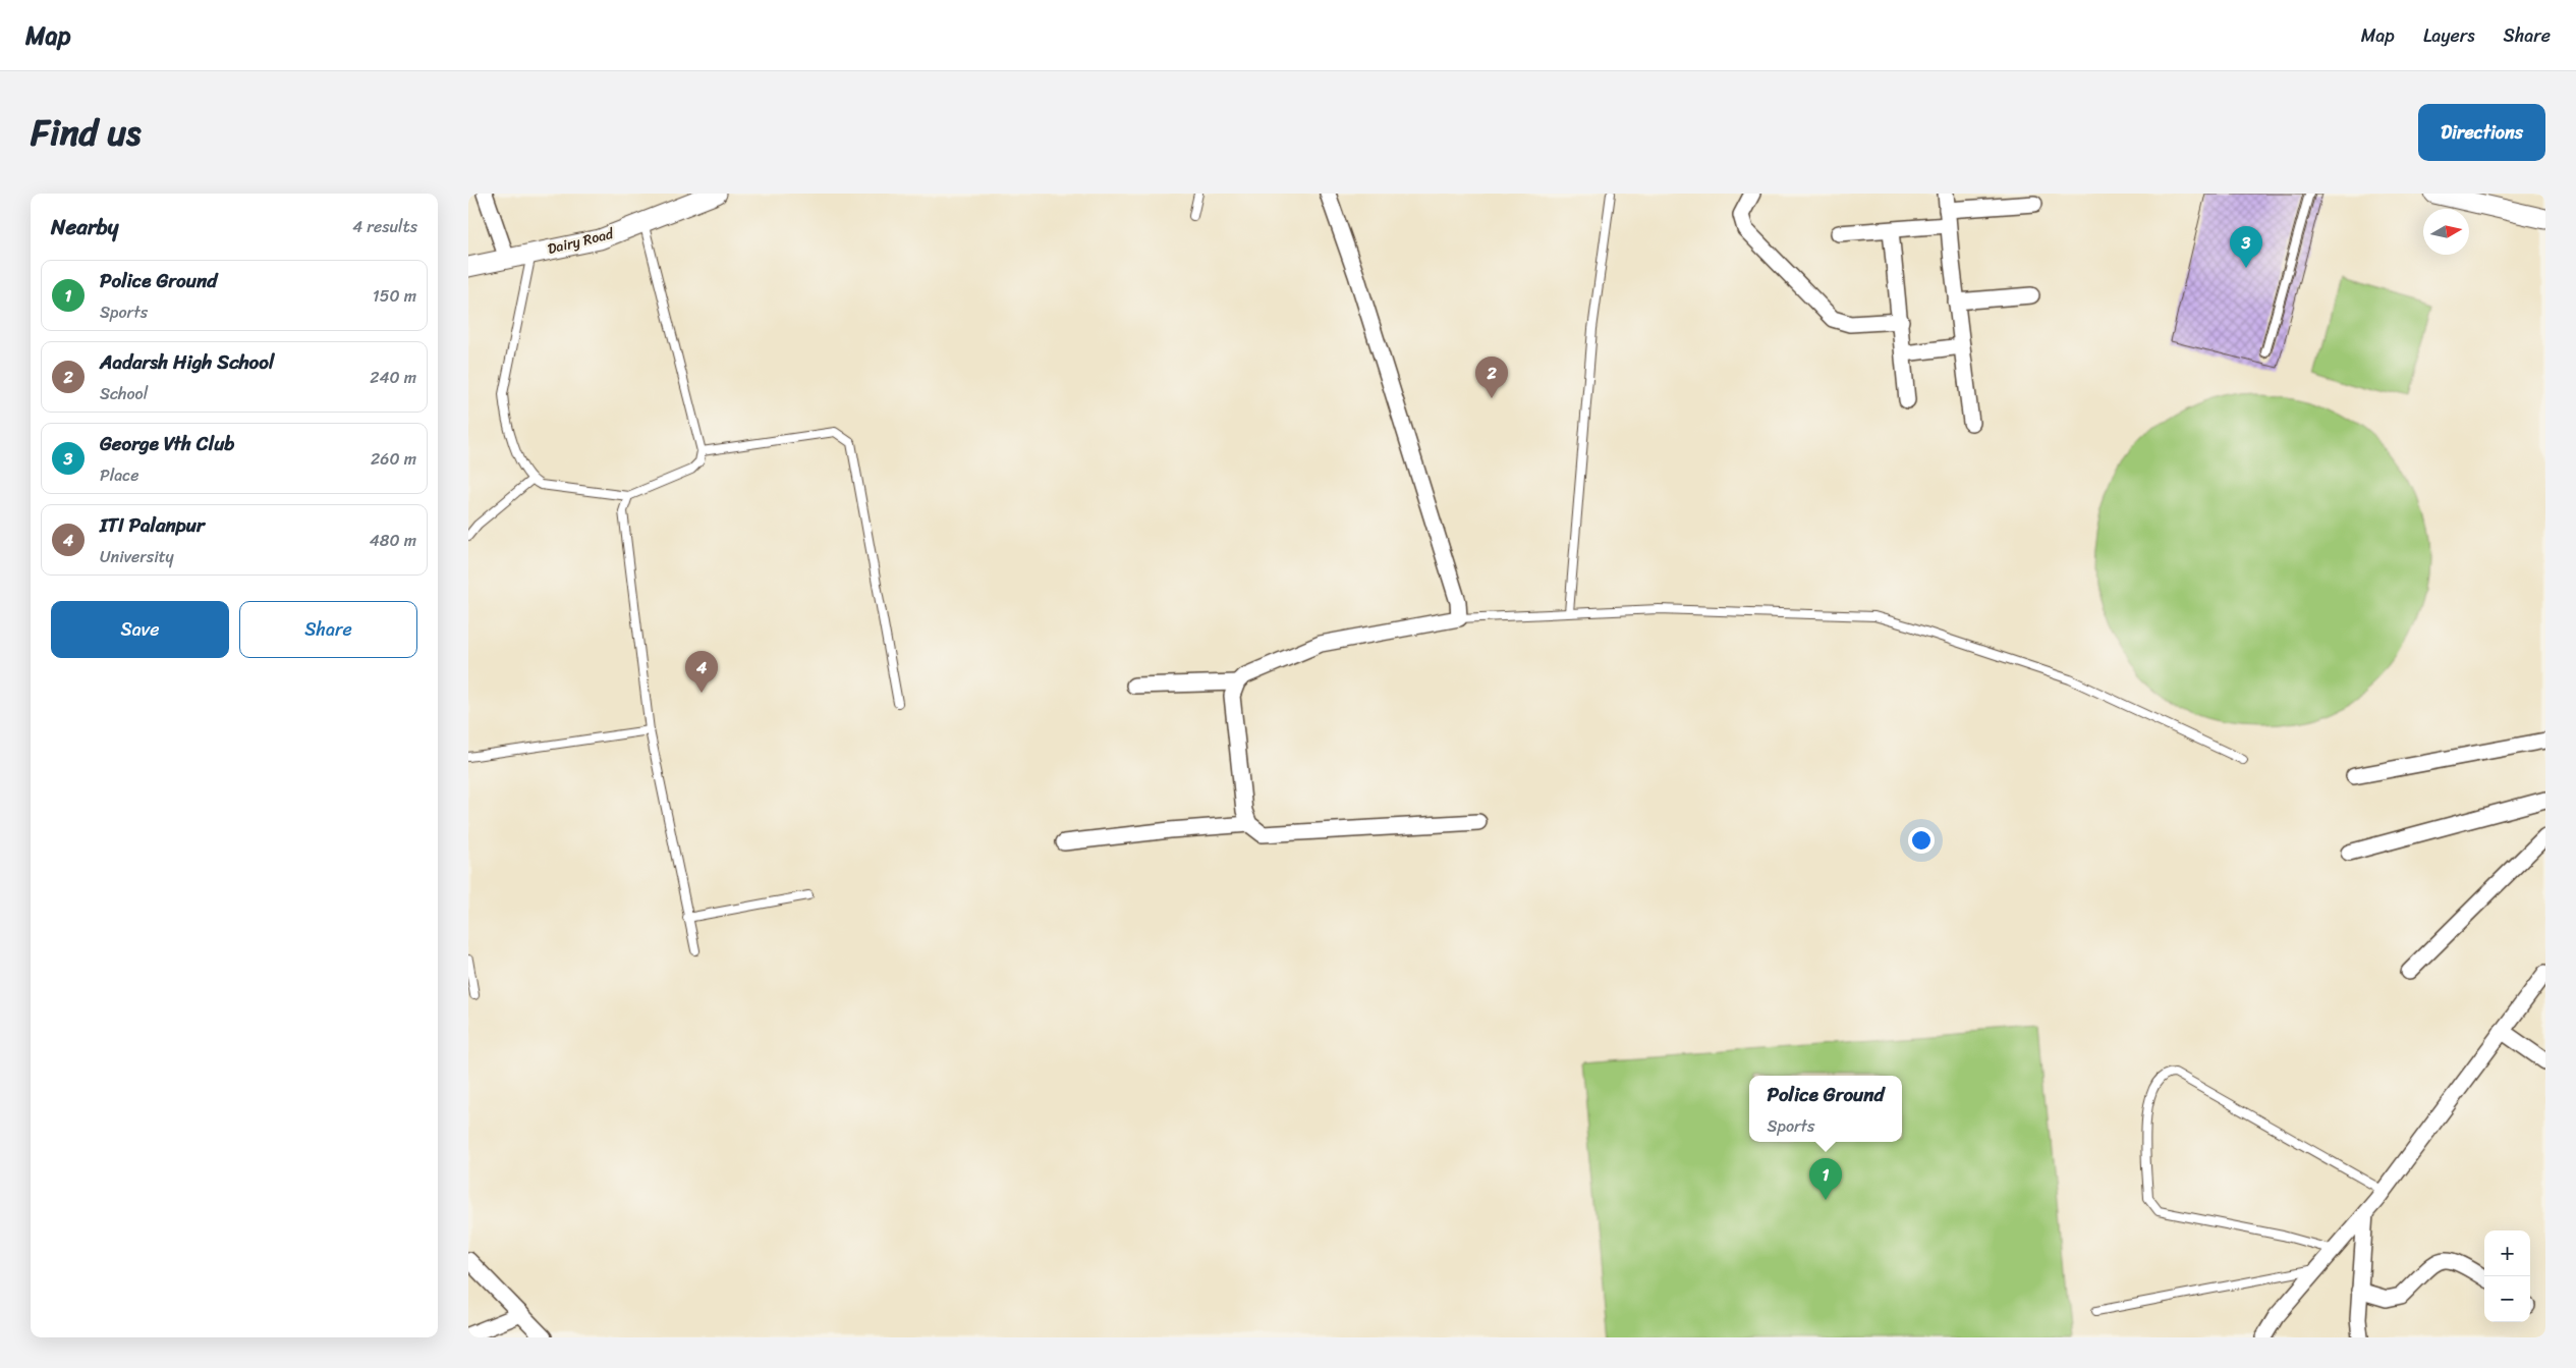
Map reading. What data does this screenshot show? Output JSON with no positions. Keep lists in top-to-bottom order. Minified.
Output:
{"streets":{"street":["Dairy Road"]},"north":"right","page":{"header":"Map","nav":["Map","Layers","Share"],"title":"Find us","buttons":["Directions",["Save","Share"]],"heading":["Nearby","4 results"],"pins":["3","2","4","1"],"list":[{"mark":"1","name":"Police Ground","note":"Sports","value":"150 m"},{"mark":"2","name":"Aadarsh High School","note":"School","value":"240 m"},{"mark":"3","name":"George Vth Club","note":"Place","value":"260 m"},{"mark":"4","name":"ITI Palanpur","note":"University","value":"480 m"}],"popup":["Police Ground","Sports"],"map_buttons":["+","−"]}}
